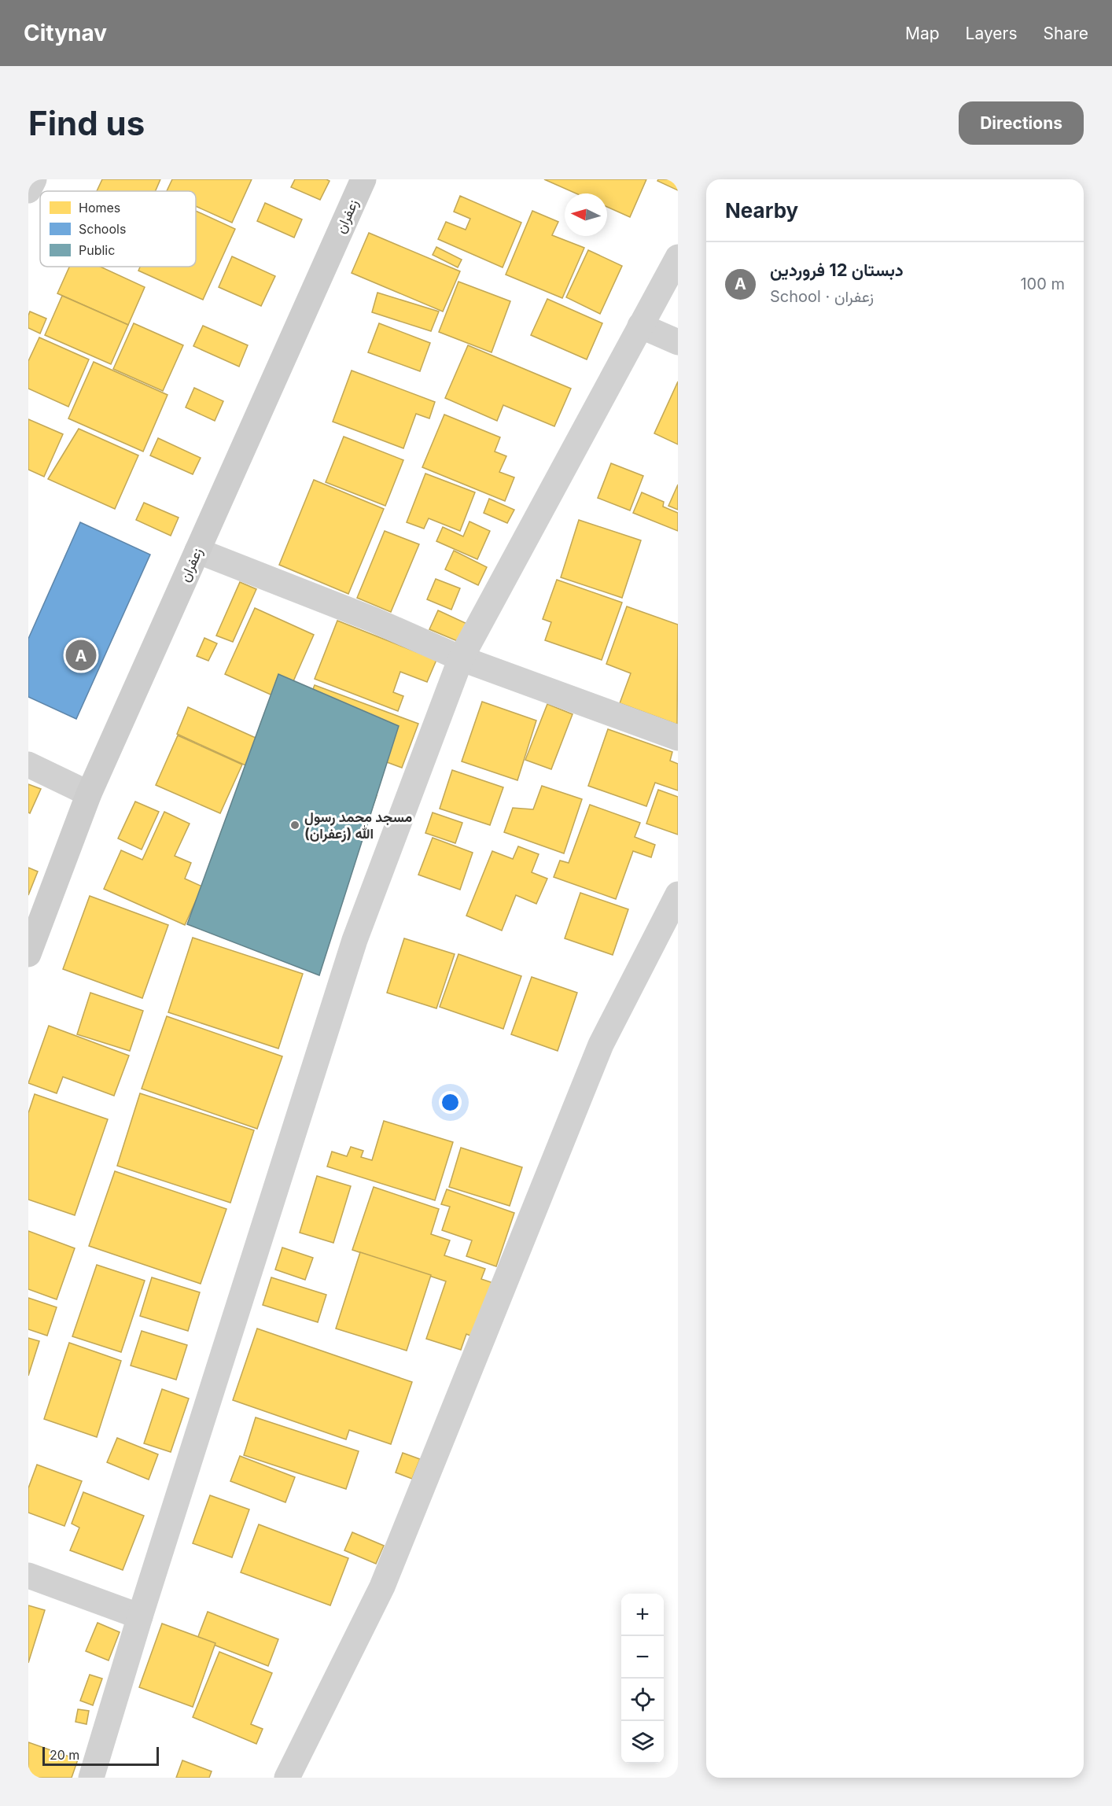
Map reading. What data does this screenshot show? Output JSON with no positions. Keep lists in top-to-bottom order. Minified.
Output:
{"streets":{"street":["زعفران"]},"places":["مسجد محمد رسول الله (زعفران)"],"legend":["Homes","Schools","Public"],"scale_bar":"20 m","north":"left","page":{"header":"Citynav","nav":["Map","Layers","Share"],"buttons":"Directions","title":"Find us","heading":"Nearby","list":[{"mark":"A","name":"دبستان 12 فروردین","note":"School · زعفران","value":"100 m"}],"pins":"A","map_buttons":["+","−"],"scale":"20 m"}}
